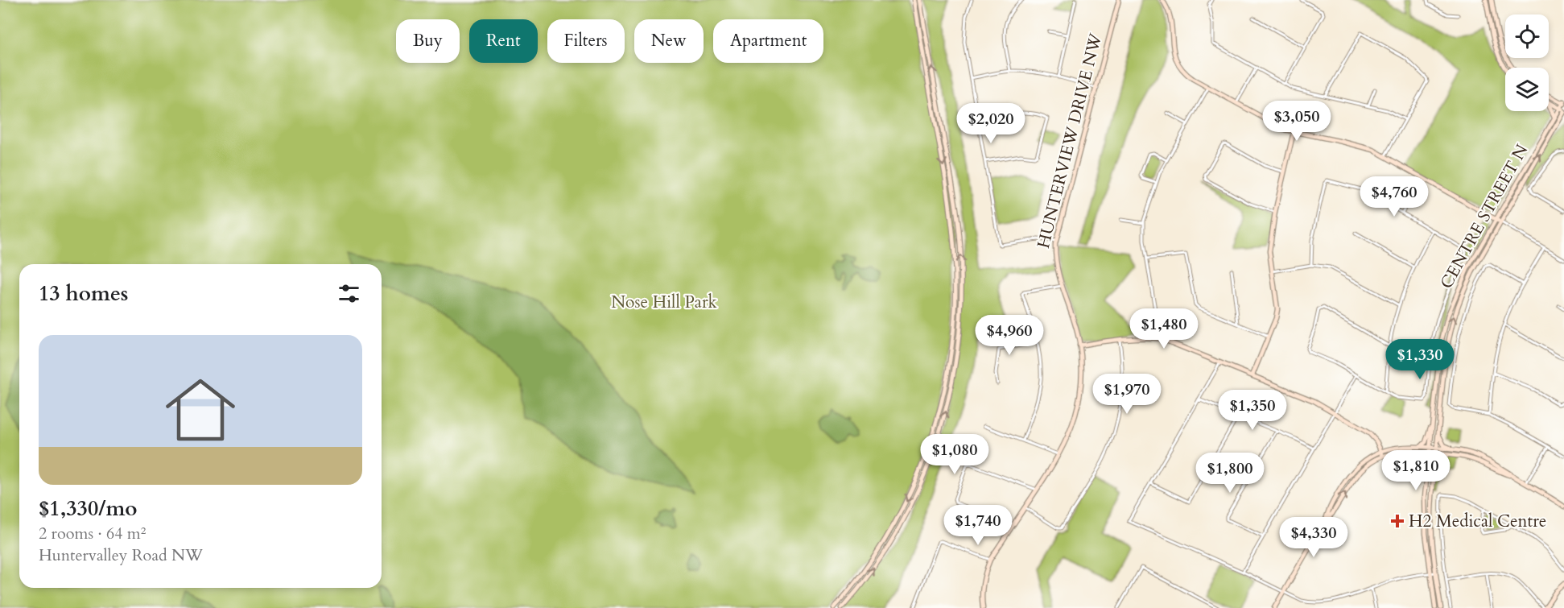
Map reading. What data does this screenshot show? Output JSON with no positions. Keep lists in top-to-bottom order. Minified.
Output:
{"streets":{"main road":["HUNTERVIEW DRIVE NW","CENTRE STREET N"]},"parks":["Nose Hill Park"],"places":{"health":["H2 Medical Centre"]},"page":{"chip":["Buy","Rent","Filters","New","Apartment"],"price":["$3,050","$2,020","$4,760","$1,480","$4,960","$1,330","$1,970","$1,350","$1,080","$1,810","$1,800","$1,740","$4,330"],"heading":"13 homes","list":[{"name":"$1,330/mo","note":"2 rooms · 64 m² · Huntervalley Road NW"}]}}
